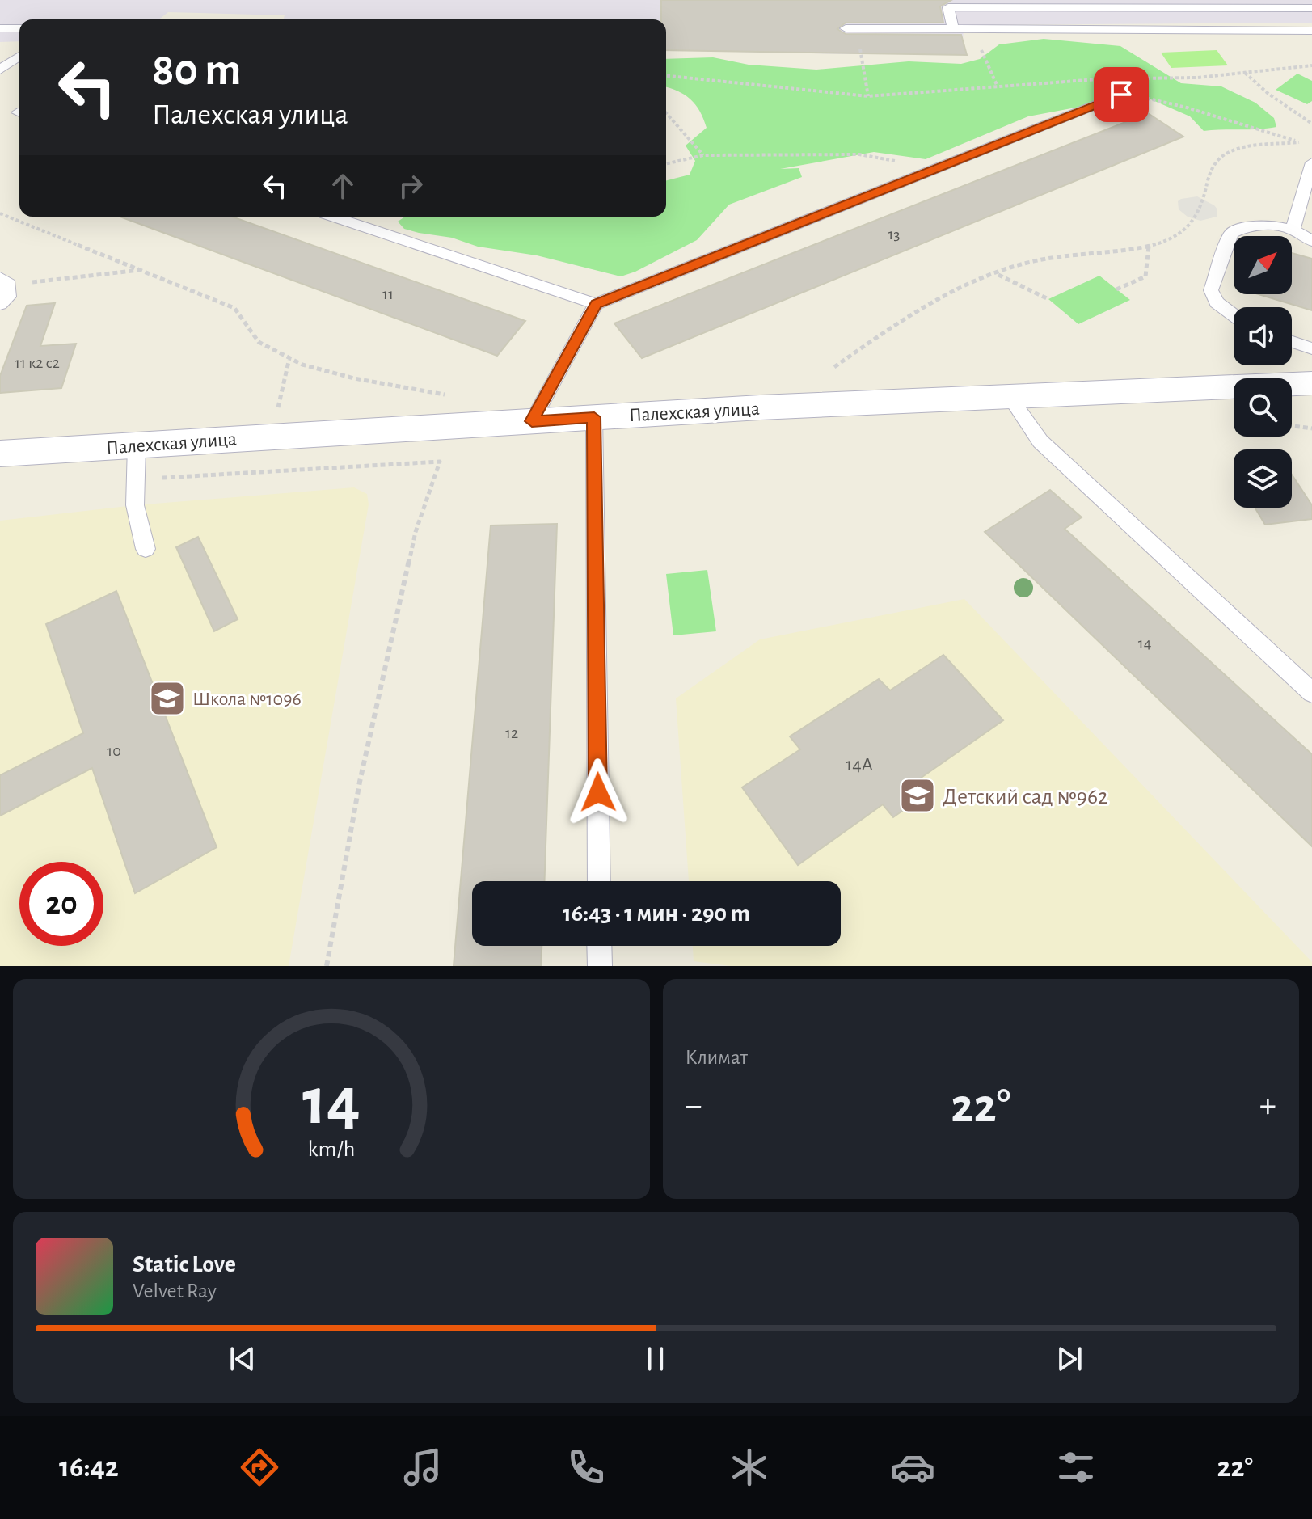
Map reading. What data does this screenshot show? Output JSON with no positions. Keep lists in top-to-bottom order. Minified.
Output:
{"streets":{"street":["Палехская улица"]},"places":{"school or university":["Школа №1096","Детский сад №962"]},"house_numbers":["13","11","11 к2 с2","14","12","10","14А"],"north":"top right","page":{"turn":["80 m","Палехская улица"],"limit":"20","trip":"16:43 · 1 мин · 290 m","tile":"Климат","heat":["−","22°","+"],"song":["Static Love","Velvet Ray"],"tabs":["16:42","22°"],"gauge":["14","km/h"]}}
